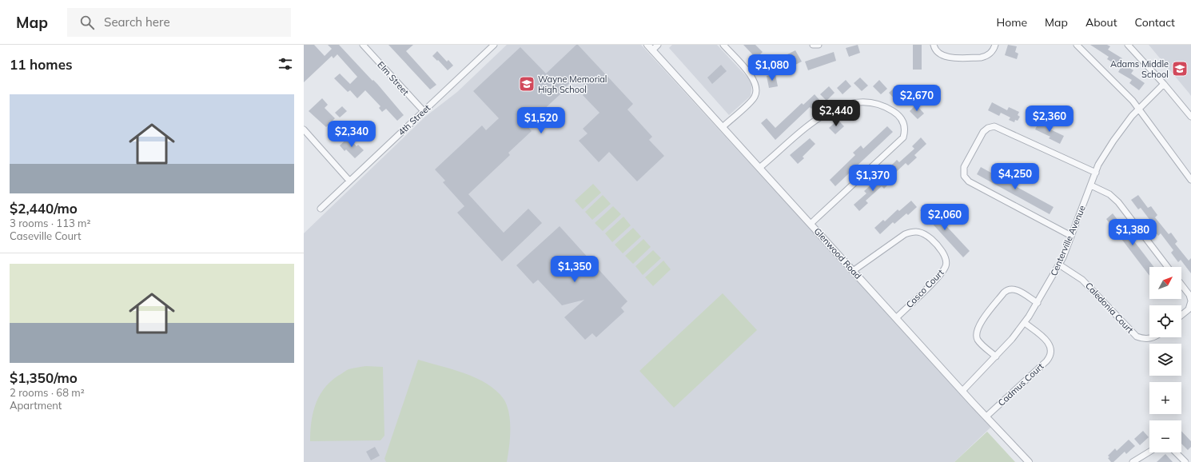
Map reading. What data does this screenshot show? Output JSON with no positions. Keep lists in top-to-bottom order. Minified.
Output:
{"streets":{"street":["Elm Street","4th Street","Centerville Avenue","Glenwood Road","Casco Court","Caledonia Court","Cadmus Court"]},"crossings":[["Elm Street","4th Street"],["Centerville Avenue","Glenwood Road"],["Centerville Avenue","Caledonia Court"],["Centerville Avenue","Cadmus Court"],["Glenwood Road","Casco Court"],["Glenwood Road","Cadmus Court"]],"places":{"school or university":["Adams Middle School","Wayne Memorial High School"]},"north":"top right","page":{"header":"Map","search":"Search here","nav":["Home","Map","About","Contact"],"heading":"11 homes","price":["$1,080","$2,670","$2,440","$2,360","$1,520","$2,340","$4,250","$1,370","$2,060","$1,380","$1,350"],"list":[{"name":"$2,440/mo","note":"3 rooms · 113 m² · Caseville Court"},{"name":"$1,350/mo","note":"2 rooms · 68 m² · Apartment"}],"map_buttons":["+","−"]}}
